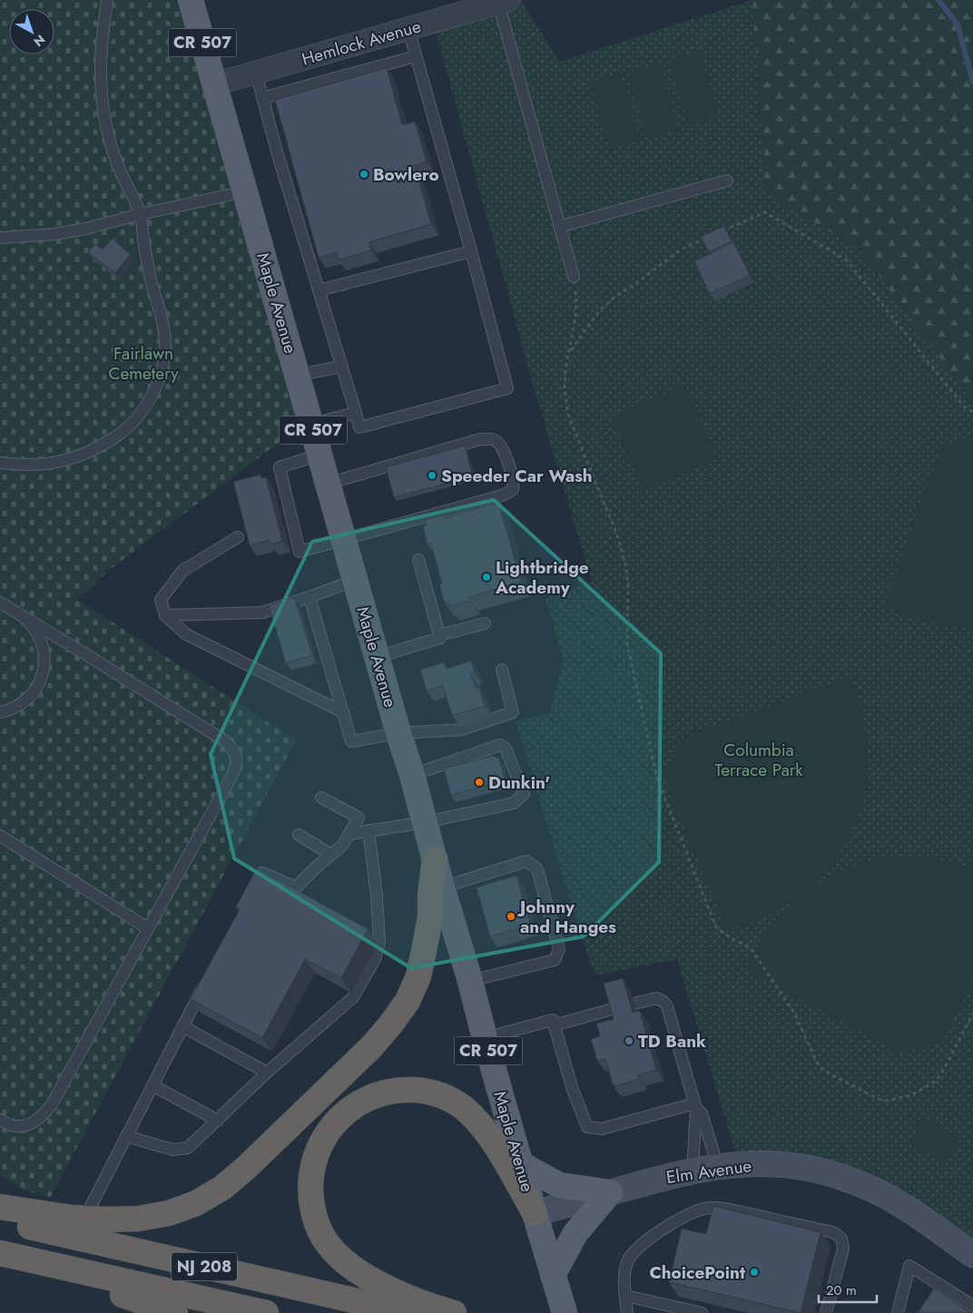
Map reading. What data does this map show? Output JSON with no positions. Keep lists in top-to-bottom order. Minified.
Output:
{"streets":{"highway":["NJ 208"],"main road":["CR 507","Maple Avenue","Elm Avenue"],"street":["Hemlock Avenue"]},"crossings":[["Hemlock Avenue","Maple Avenue"],["Maple Avenue","Elm Avenue"]],"parks":["Fairlawn Cemetery","Columbia Terrace Park"],"places":["Bowlero","Speeder Car Wash","Lightbridge Academy","Dunkin'","Johnny and Hanges","TD Bank","ChoicePoint"],"scale_bar":"20 m","north":"bottom right"}
